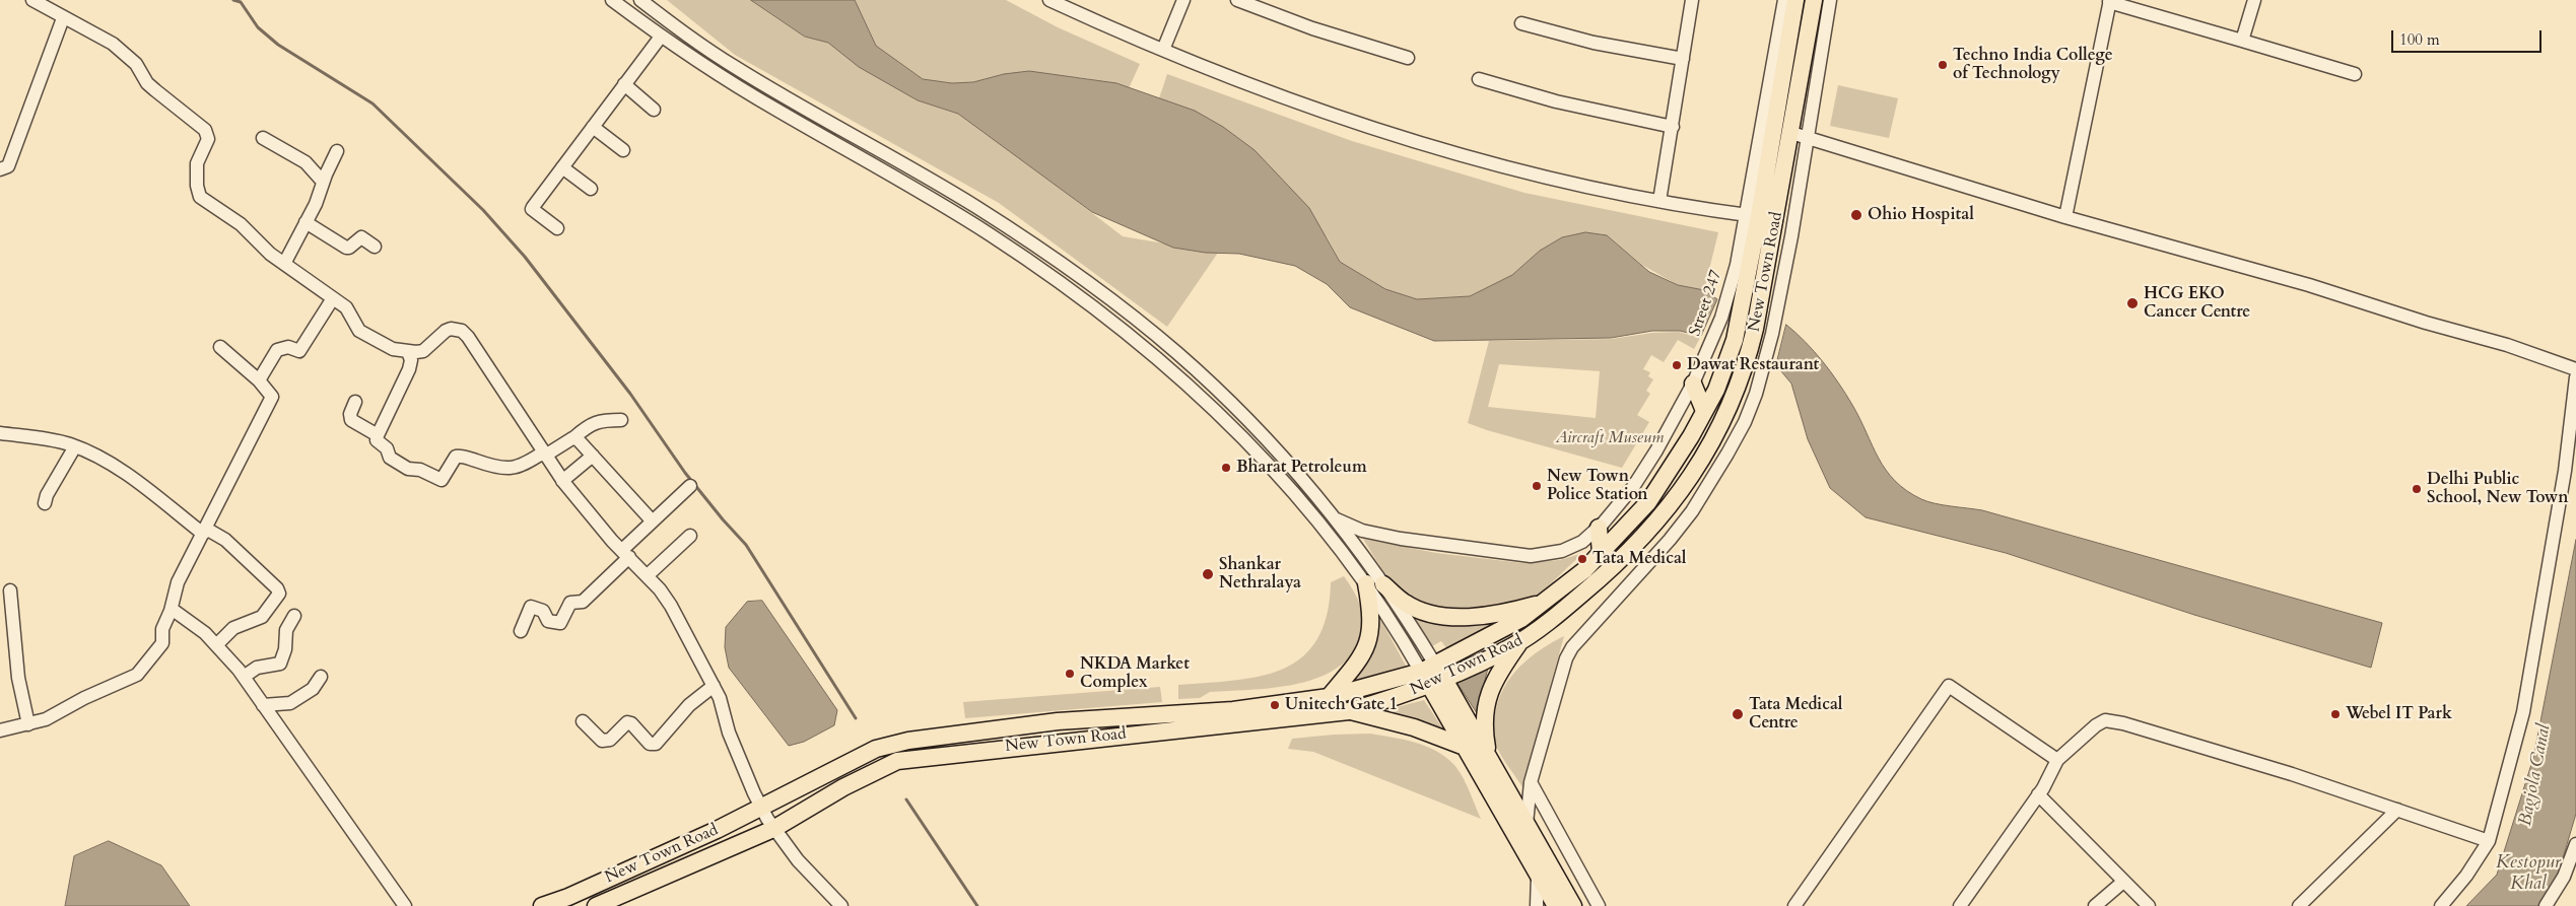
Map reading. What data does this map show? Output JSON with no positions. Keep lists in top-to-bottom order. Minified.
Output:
{"streets":{"main road":["New Town Road"],"street":["Street 247"]},"water":["Bagjola Canal","Kestopur Khal"],"parks":["Aircraft Museum"],"places":["Techno India College of Technology","Ohio Hospital","HCG EKO Cancer Centre","Dawat Restaurant","Bharat Petroleum","New Town Police Station","Delhi Public School, New Town","Tata Medical","Shankar Nethralaya","NKDA Market Complex","Unitech Gate 1","Tata Medical Centre","Webel IT Park"],"scale_bar":"100 m"}
